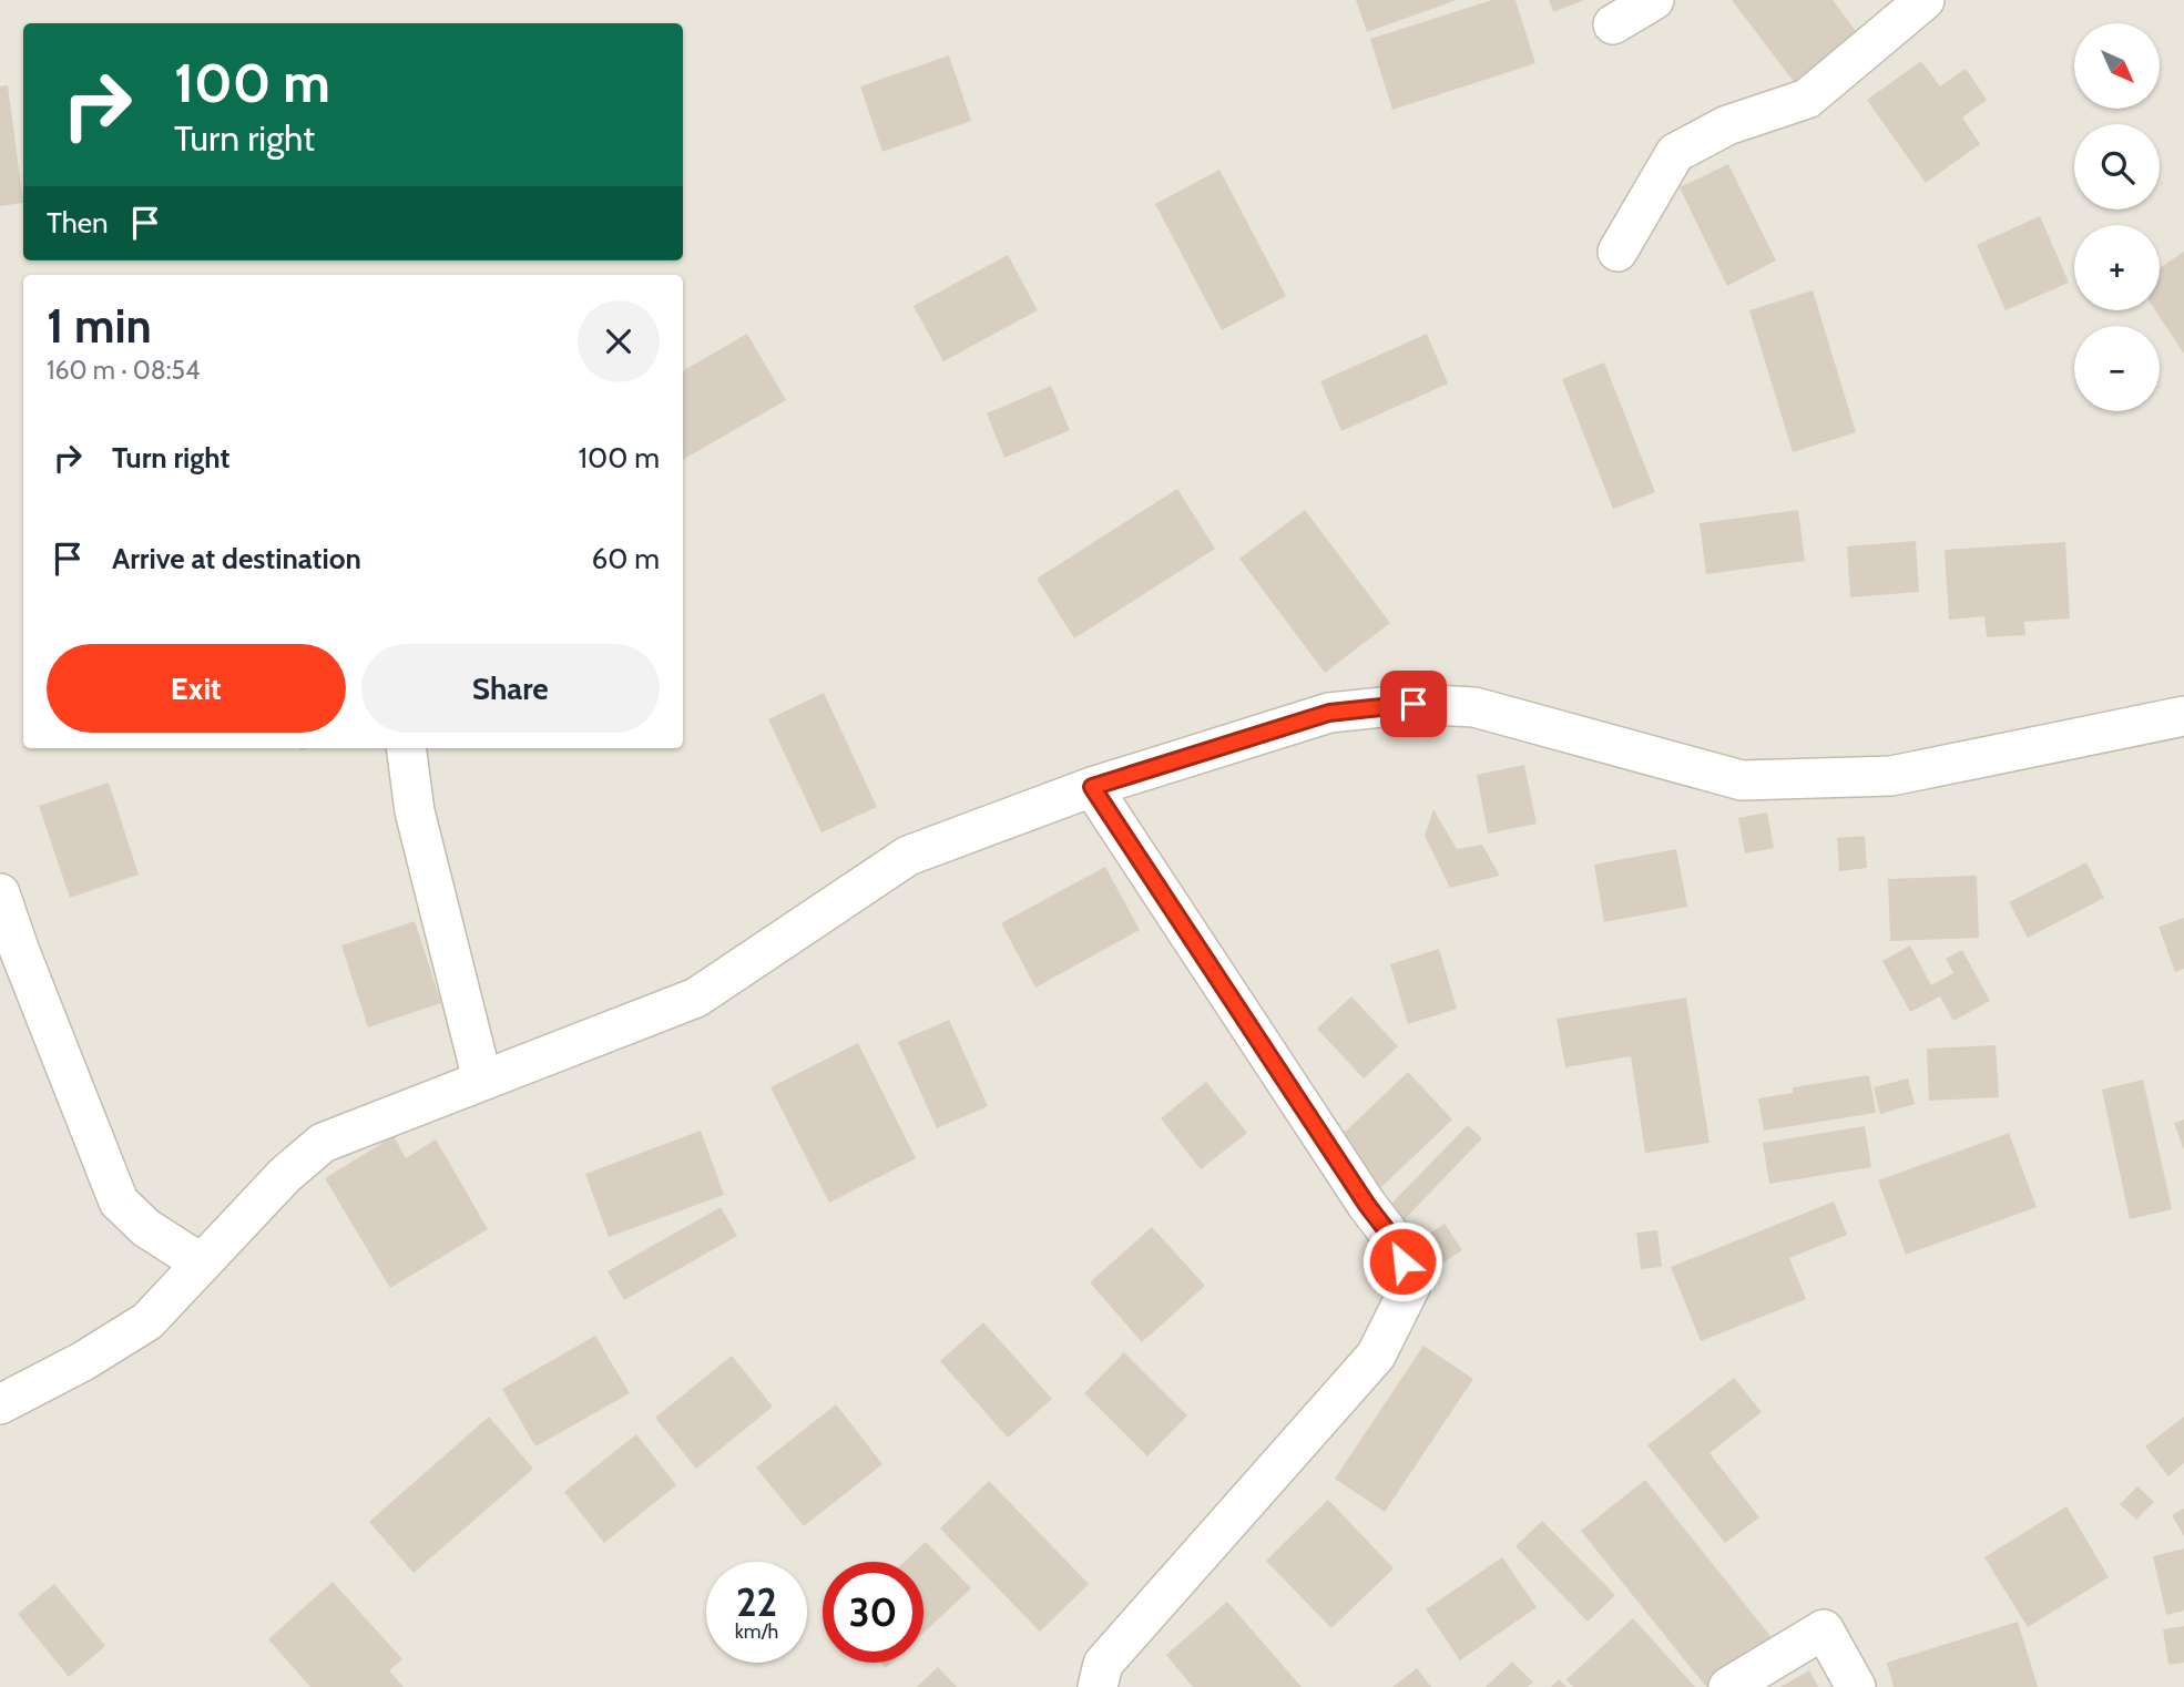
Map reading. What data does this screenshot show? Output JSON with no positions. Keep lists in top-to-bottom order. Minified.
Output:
{"north":"bottom right","page":{"map_buttons":["+","−"],"turn":["100 m","Turn right"],"then":"Then","heading":["1 min","160 m · 08:54"],"list":[{"name":"Turn right","value":"100 m"},{"name":"Arrive at destination","value":"60 m"}],"buttons":["Exit","Share"],"speed":"22 km/h","limit":"30"}}
